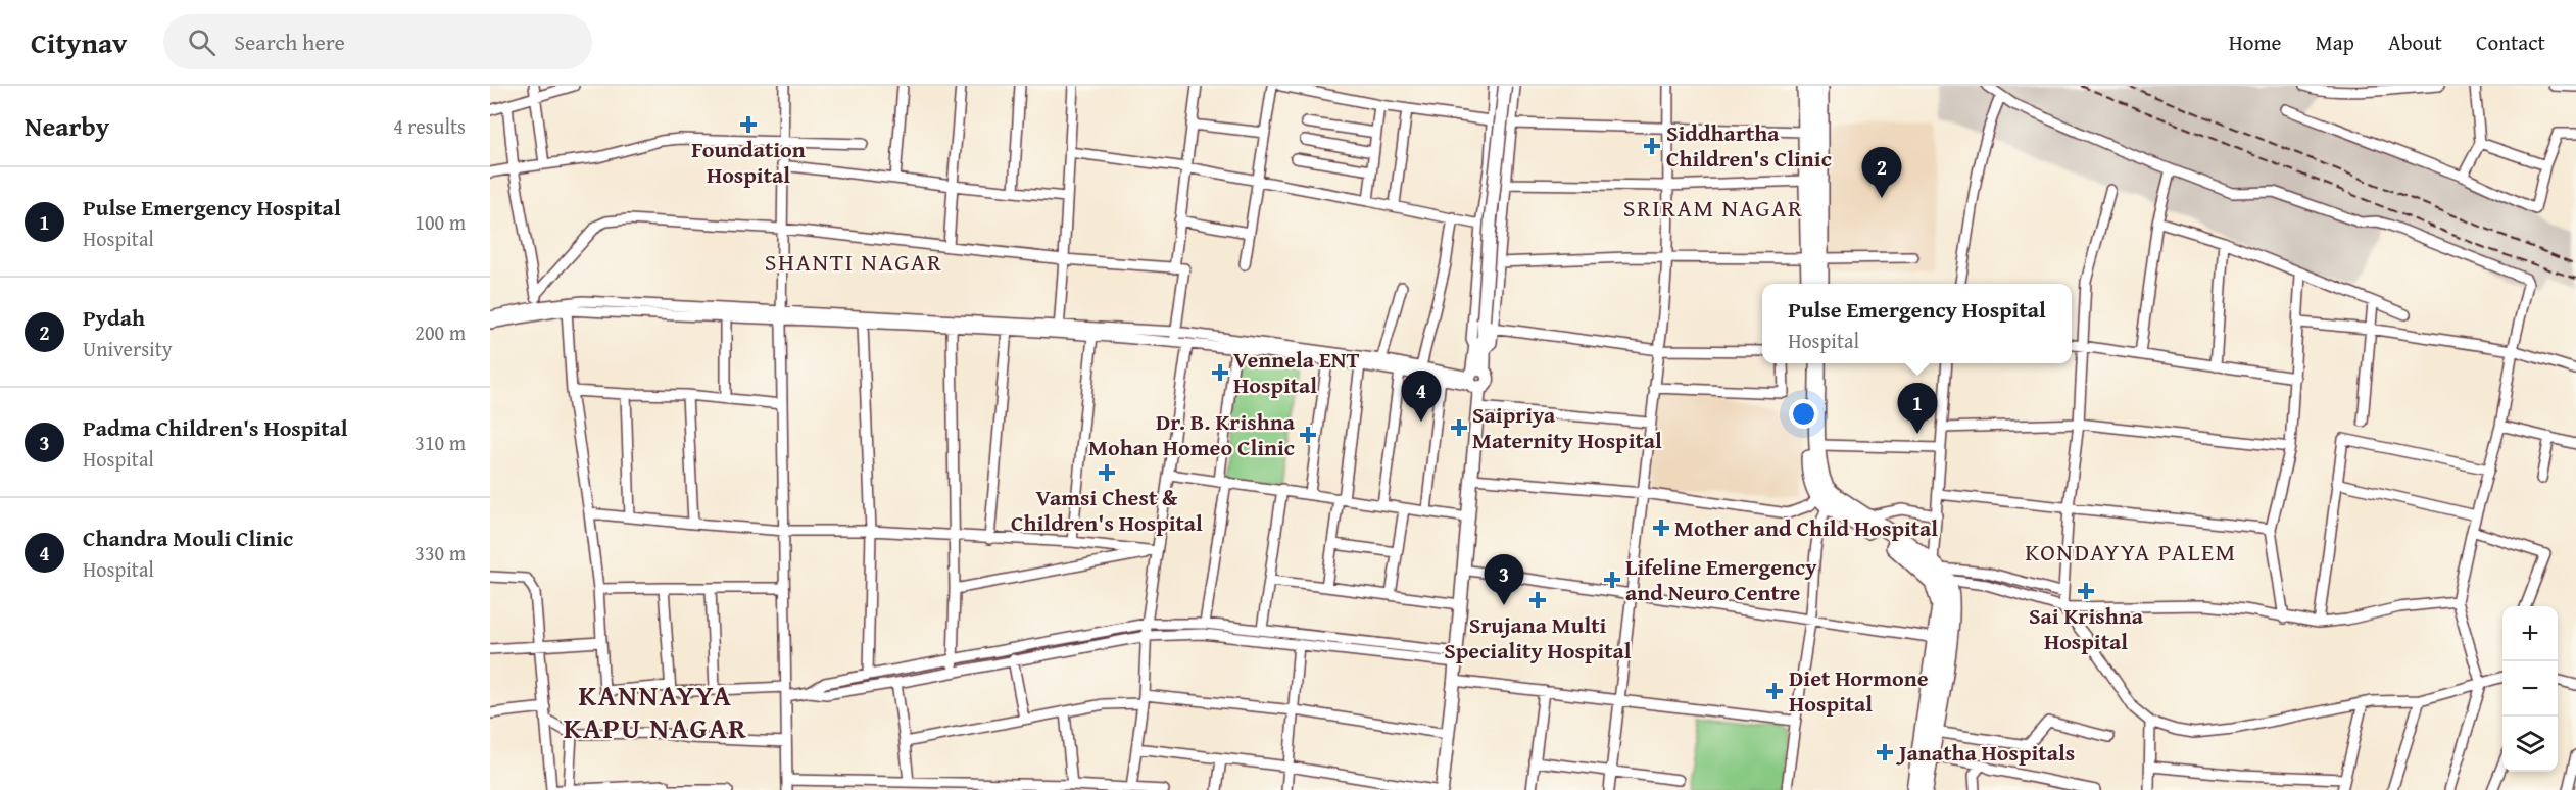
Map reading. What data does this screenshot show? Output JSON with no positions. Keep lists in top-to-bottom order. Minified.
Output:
{"districts":["SRIRAM NAGAR","SHANTI NAGAR","KONDAYYA PALEM","KANNAYYA KAPU NAGAR"],"places":{"health":["Foundation Hospital","Siddhartha Children's Clinic","Vennela ENT Hospital","Saipriya Maternity Hospital","Dr. B. Krishna Mohan Homeo Clinic","Vamsi Chest & Children's Hospital","Mother and Child Hospital","Lifeline Emergency and Neuro Centre","Sai Krishna Hospital","Srujana Multi Speciality Hospital","Diet Hormone Hospital","Janatha Hospitals"]},"page":{"header":"Citynav","search":"Search here","nav":["Home","Map","About","Contact"],"heading":["Nearby","4 results"],"pins":["2","4","1","3"],"list":[{"mark":"1","name":"Pulse Emergency Hospital","note":"Hospital","value":"100 m"},{"mark":"2","name":"Pydah","note":"University","value":"200 m"},{"mark":"3","name":"Padma Children's Hospital","note":"Hospital","value":"310 m"},{"mark":"4","name":"Chandra Mouli Clinic","note":"Hospital","value":"330 m"}],"popup":["Pulse Emergency Hospital","Hospital"],"map_buttons":["+","−"]}}
